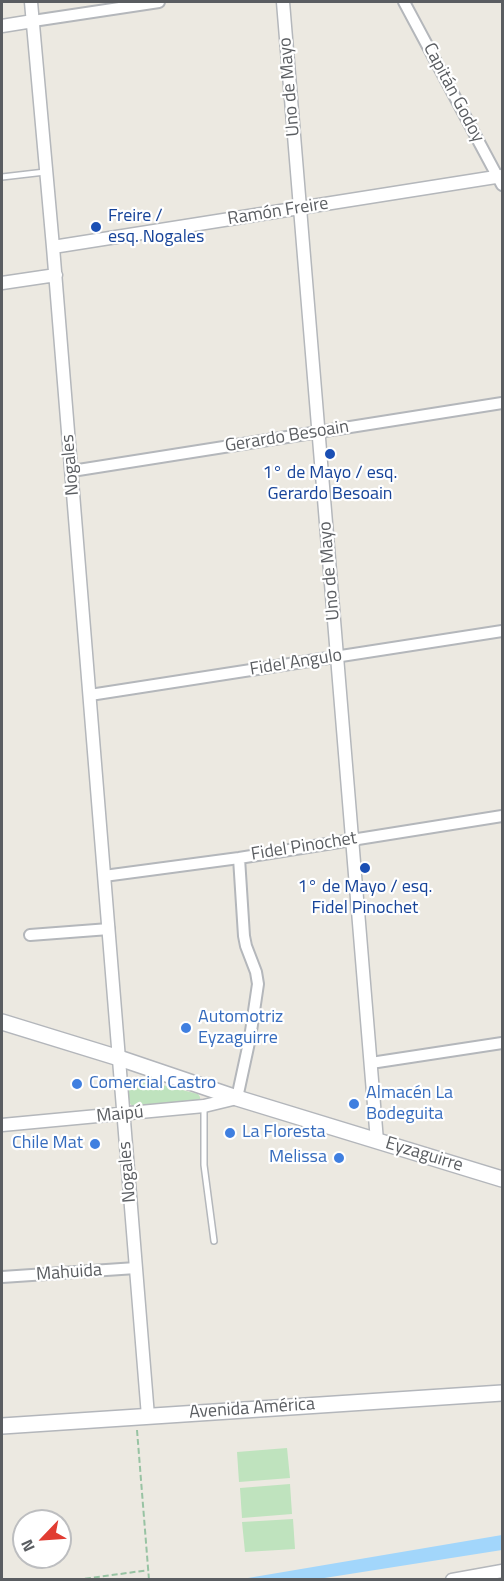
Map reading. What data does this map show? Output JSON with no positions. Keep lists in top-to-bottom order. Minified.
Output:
{"streets":{"main road":["Eyzaguirre","Avenida América"],"street":["Uno de Mayo","Capitán Godoy","Ramón Freire","Gerardo Besoain","Nogales","Fidel Angulo","Fidel Pinochet","Maipú","Mahuida"]},"crossings":[["Uno de Mayo","Ramón Freire"],["Uno de Mayo","Gerardo Besoain"],["Uno de Mayo","Fidel Angulo"],["Uno de Mayo","Fidel Pinochet"],["Uno de Mayo","Eyzaguirre"],["Capitán Godoy","Ramón Freire"],["Ramón Freire","Nogales"],["Gerardo Besoain","Nogales"],["Nogales","Fidel Angulo"],["Nogales","Fidel Pinochet"],["Nogales","Maipú"],["Nogales","Eyzaguirre"],["Nogales","Mahuida"],["Nogales","Avenida América"],["Maipú","Eyzaguirre"]],"places":["Freire / esq. Nogales","1° de Mayo / esq. Gerardo Besoain","1° de Mayo / esq. Fidel Pinochet","Automotriz Eyzaguirre","Comercial Castro","Almacén La Bodeguita","La Floresta","Chile Mat","Melissa"],"north":"bottom left"}
